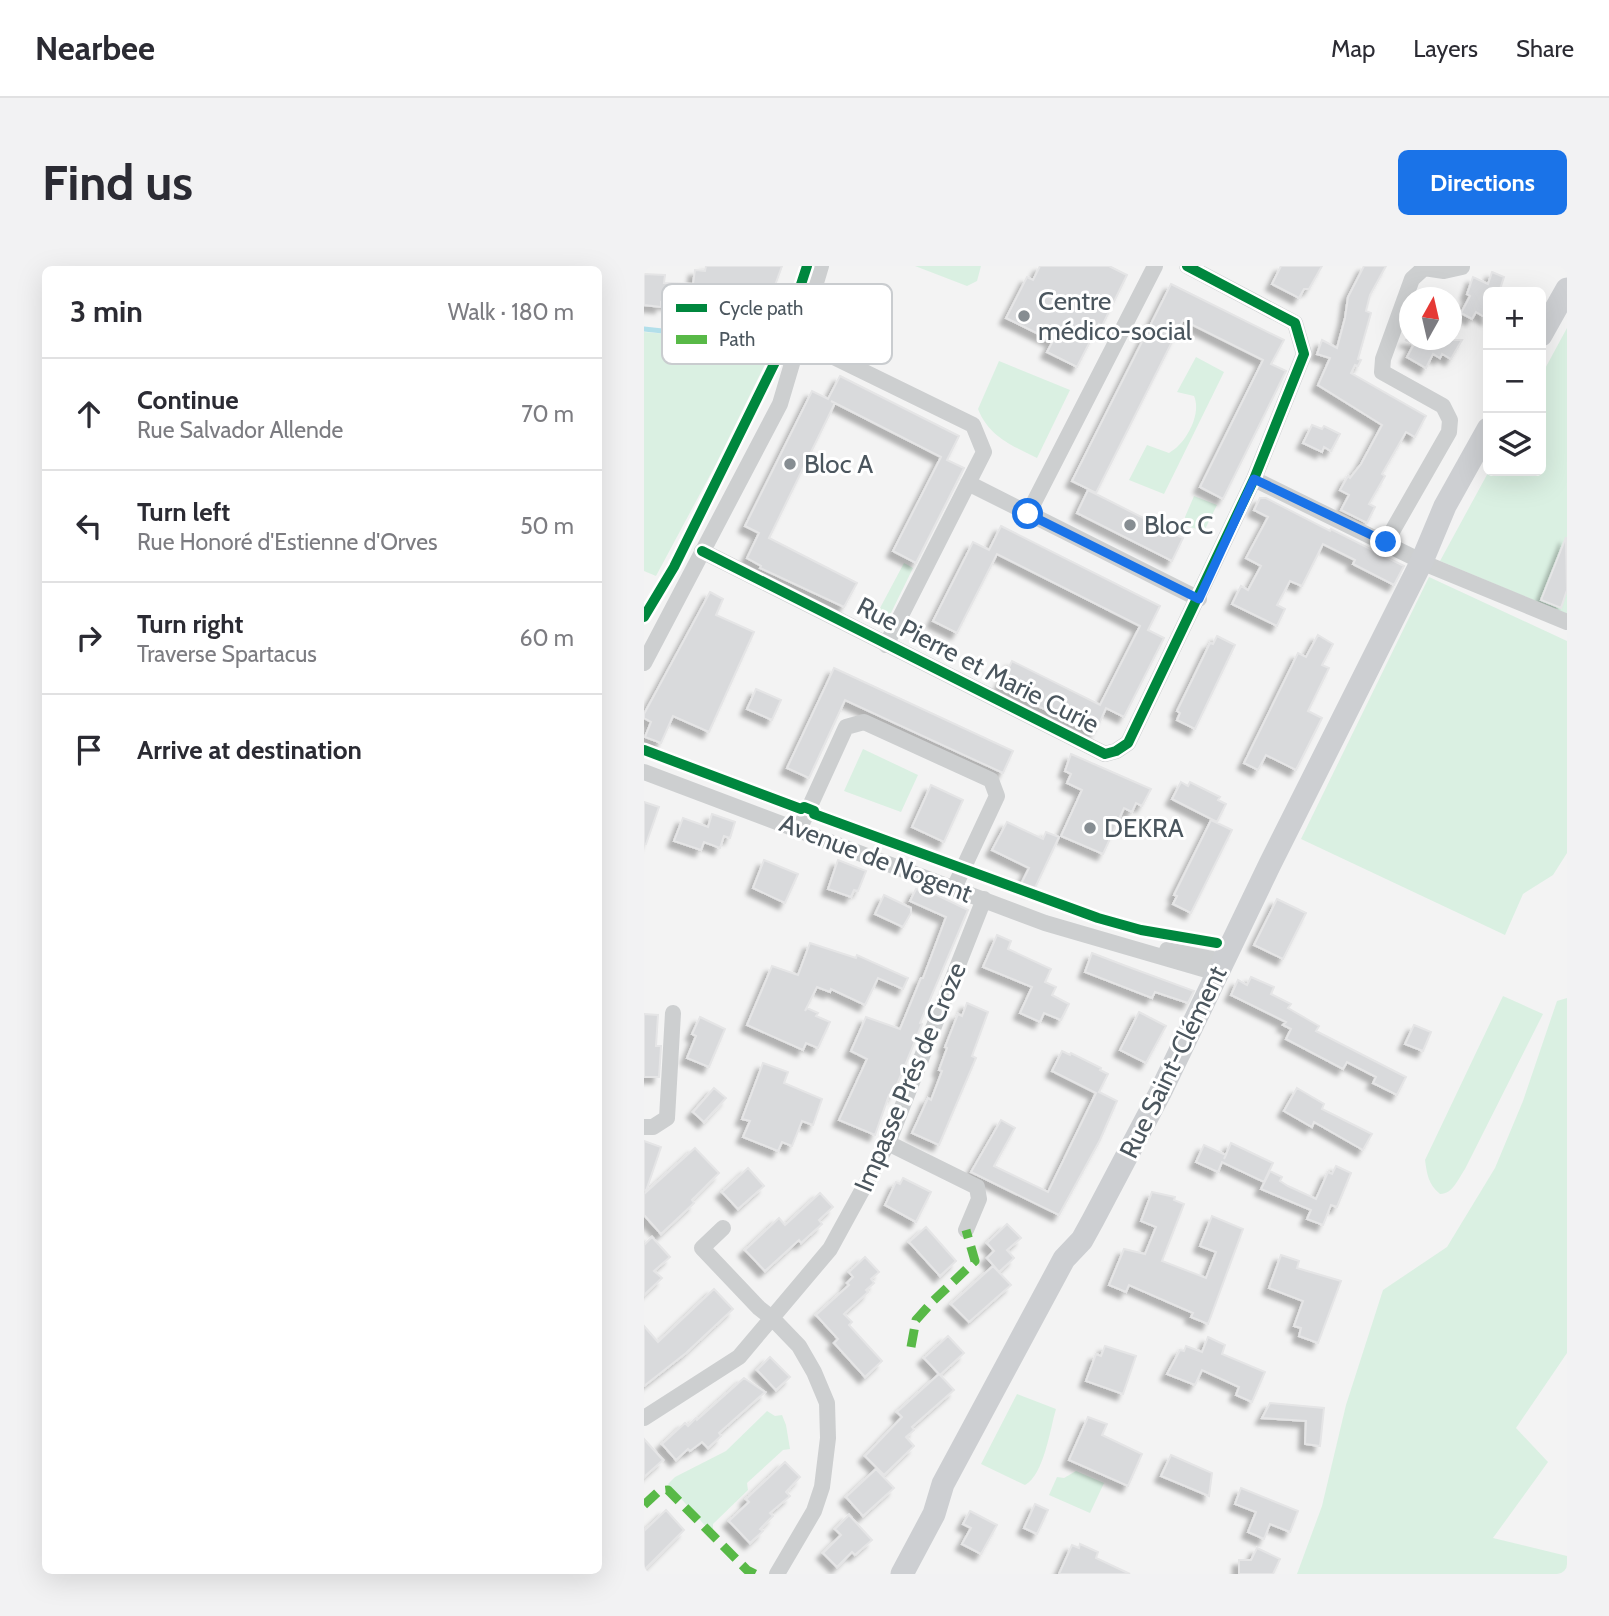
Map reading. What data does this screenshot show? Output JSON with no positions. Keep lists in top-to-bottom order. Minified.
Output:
{"streets":{"main road":["Rue Saint-Clément"],"street":["Rue Pierre et Marie Curie","Avenue de Nogent","Impasse Prés de Croze"]},"crossings":[["Avenue de Nogent","Rue Saint-Clément"],["Avenue de Nogent","Impasse Prés de Croze"]],"places":["Centre médico-social","Bloc A","Bloc C","DEKRA"],"legend":["Cycle path","Path"],"north":"top","page":{"header":"Nearbee","nav":["Map","Layers","Share"],"buttons":"Directions","title":"Find us","heading":["3 min","Walk · 180 m"],"map_buttons":["+","−"],"list":[["Continue","Rue Salvador Allende","70 m"],["Turn left","Rue Honoré d'Estienne d'Orves","50 m"],["Turn right","Traverse Spartacus","60 m"],"Arrive at destination"]}}
